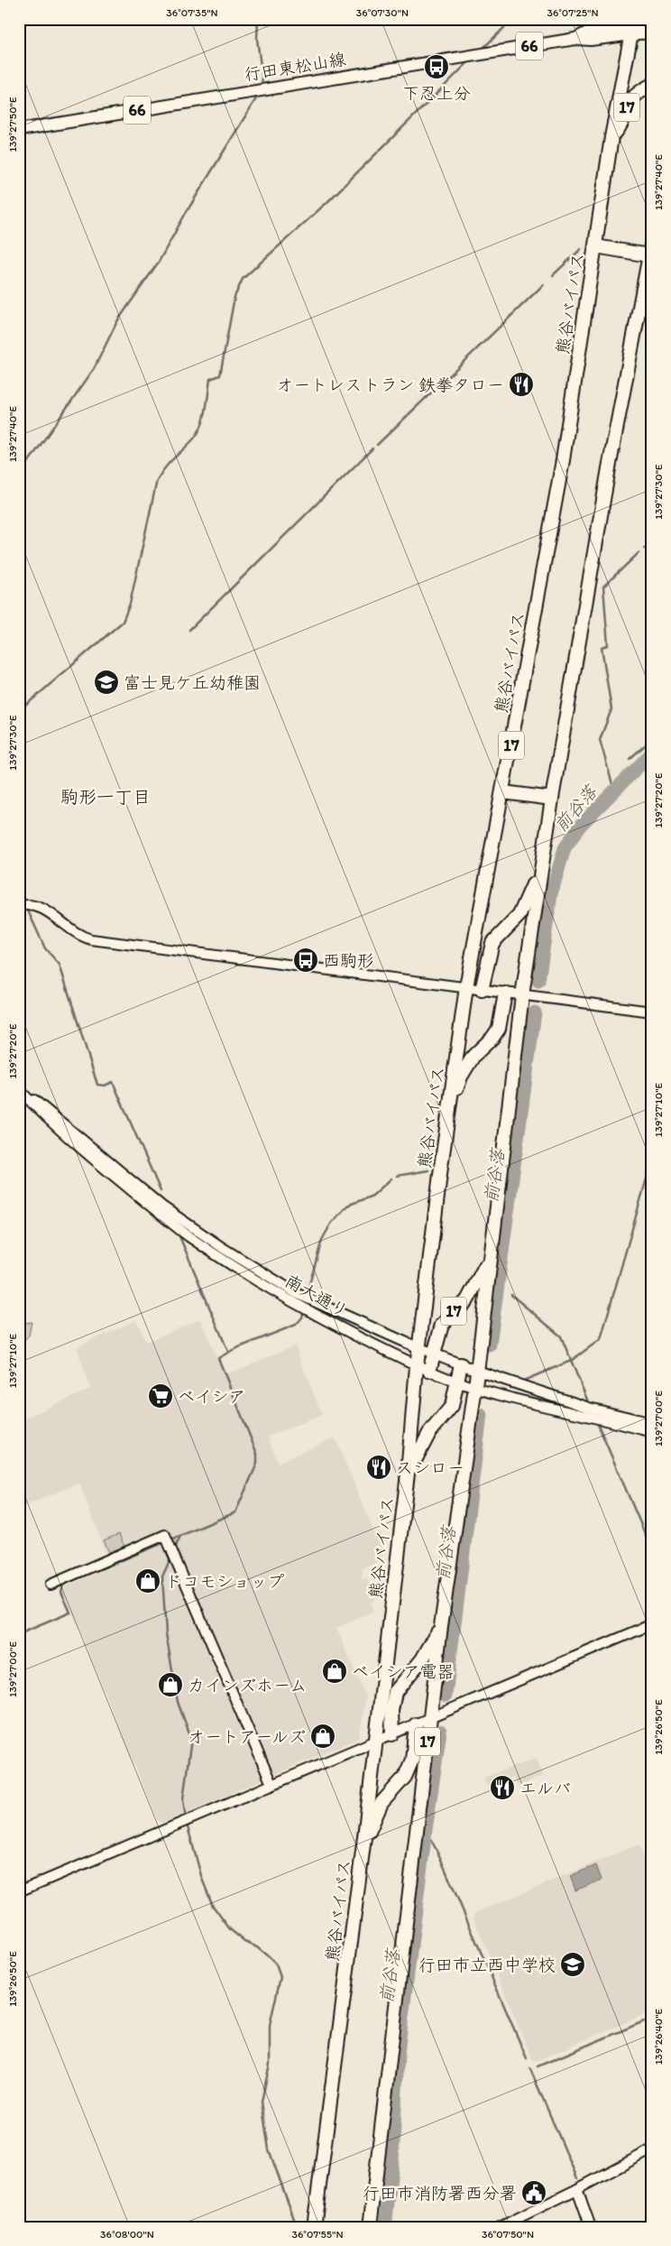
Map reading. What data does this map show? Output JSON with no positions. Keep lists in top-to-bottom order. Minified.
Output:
{"streets":{"highway":["17","熊谷バイパス"],"main road":["66","行田東松山線"],"street":["南大通り"]},"crossings":[["行田東松山線","熊谷バイパス"],["17","熊谷バイパス"],["17","南大通り"],["熊谷バイパス","南大通り"]],"districts":["駒形一丁目"],"water":["前谷落"],"places":{"bus stop":["下忍上分","西駒形"],"restaurant":["オートレストラン 鉄拳タロー","スシロー","エルバ"],"school or university":["富士見ケ丘幼稚園","行田市立西中学校"],"supermarket":["ベイシア"],"shop":["ドコモショップ","ベイシア電器","カインズホーム","オートアールズ"],"public building":["行田市消防署西分署"]},"coordinates":["36°07'35\"N","36°07'30\"N","36°07'25\"N","139°27'50\"E","139°27'40\"E","139°27'30\"E","139°27'20\"E","139°27'10\"E","139°27'00\"E","139°26'50\"E","139°26'40\"E","36°08'00\"N","36°07'55\"N","36°07'50\"N"]}
